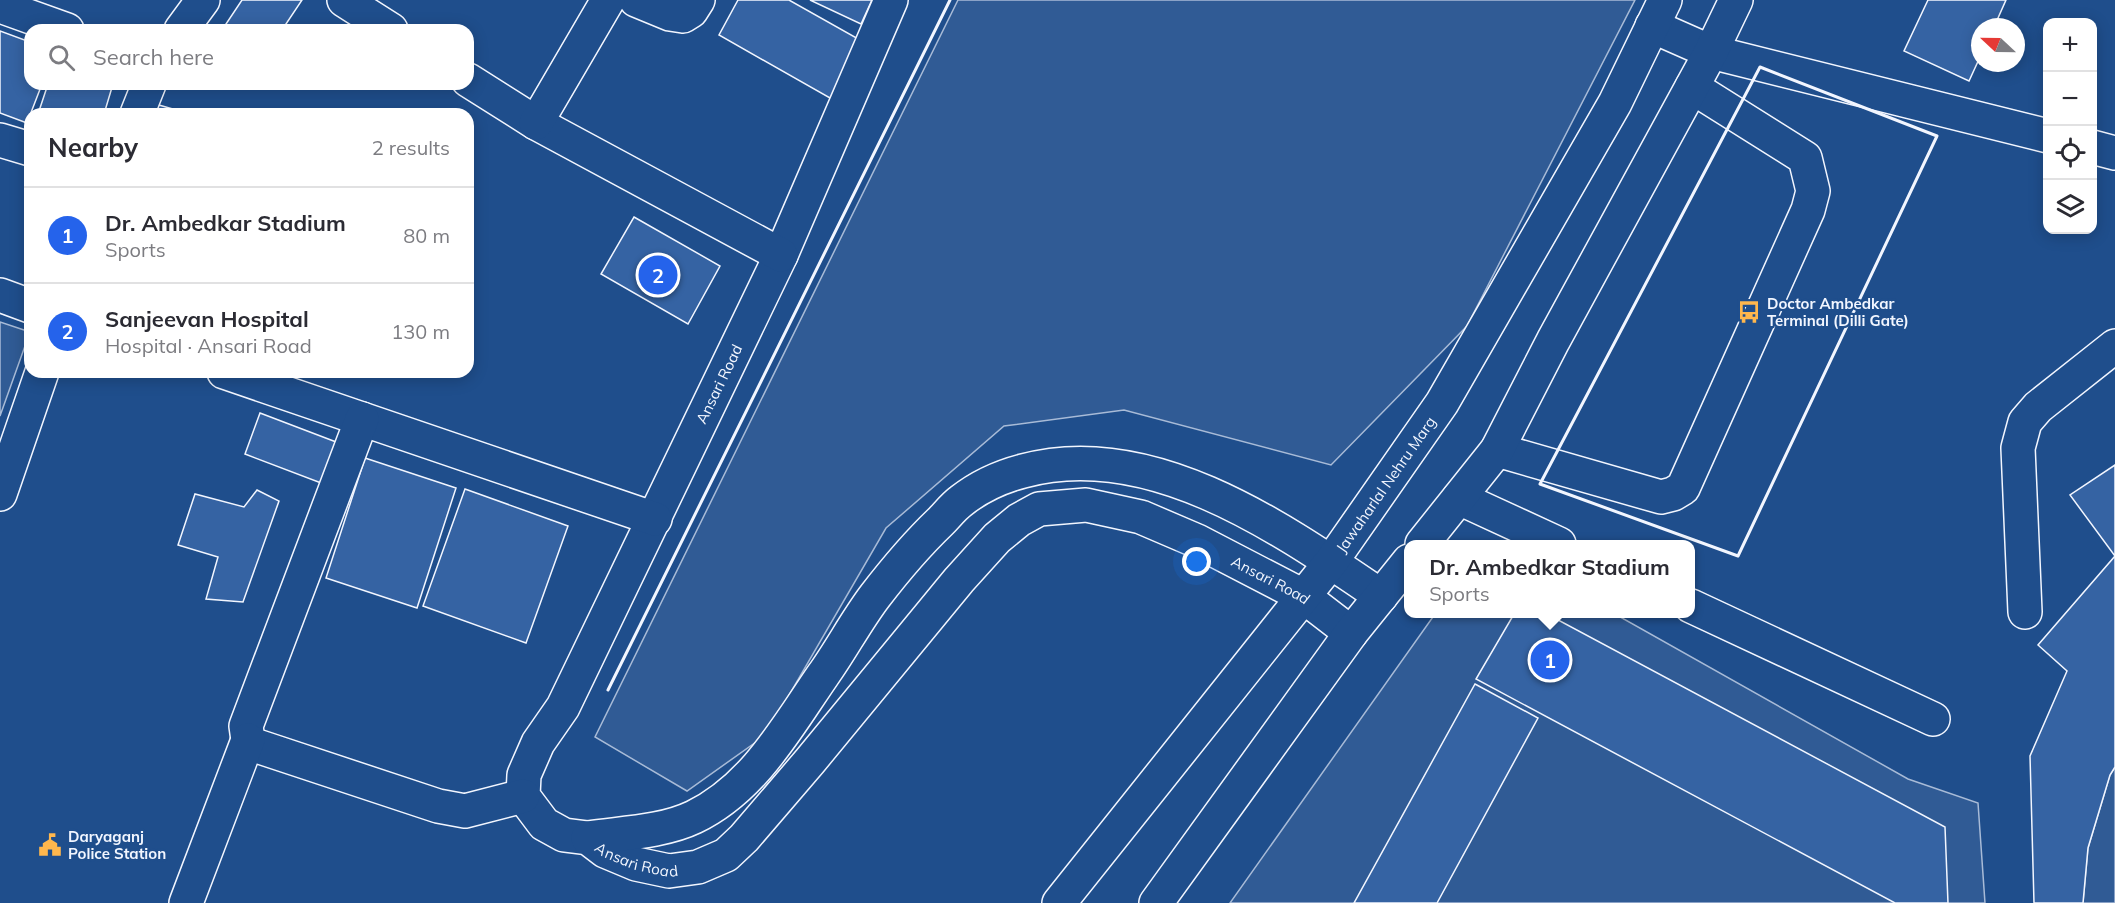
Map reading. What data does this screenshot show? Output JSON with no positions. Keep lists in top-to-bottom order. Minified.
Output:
{"streets":{"street":["Ansari Road","Jawaharlal Nehru Marg"]},"crossings":[["Ansari Road","Jawaharlal Nehru Marg"]],"places":{"bus stop":["Doctor Ambedkar Terminal (Dilli Gate)"],"public building":["Daryaganj Police Station"]},"north":"left","page":{"map_buttons":["+","−"],"search":"Search here","heading":["Nearby","2 results"],"list":[{"mark":"1","name":"Dr. Ambedkar Stadium","note":"Sports","value":"80 m"},{"mark":"2","name":"Sanjeevan Hospital","note":"Hospital · Ansari Road","value":"130 m"}],"pins":["2","1"],"popup":["Dr. Ambedkar Stadium","Sports"]}}
